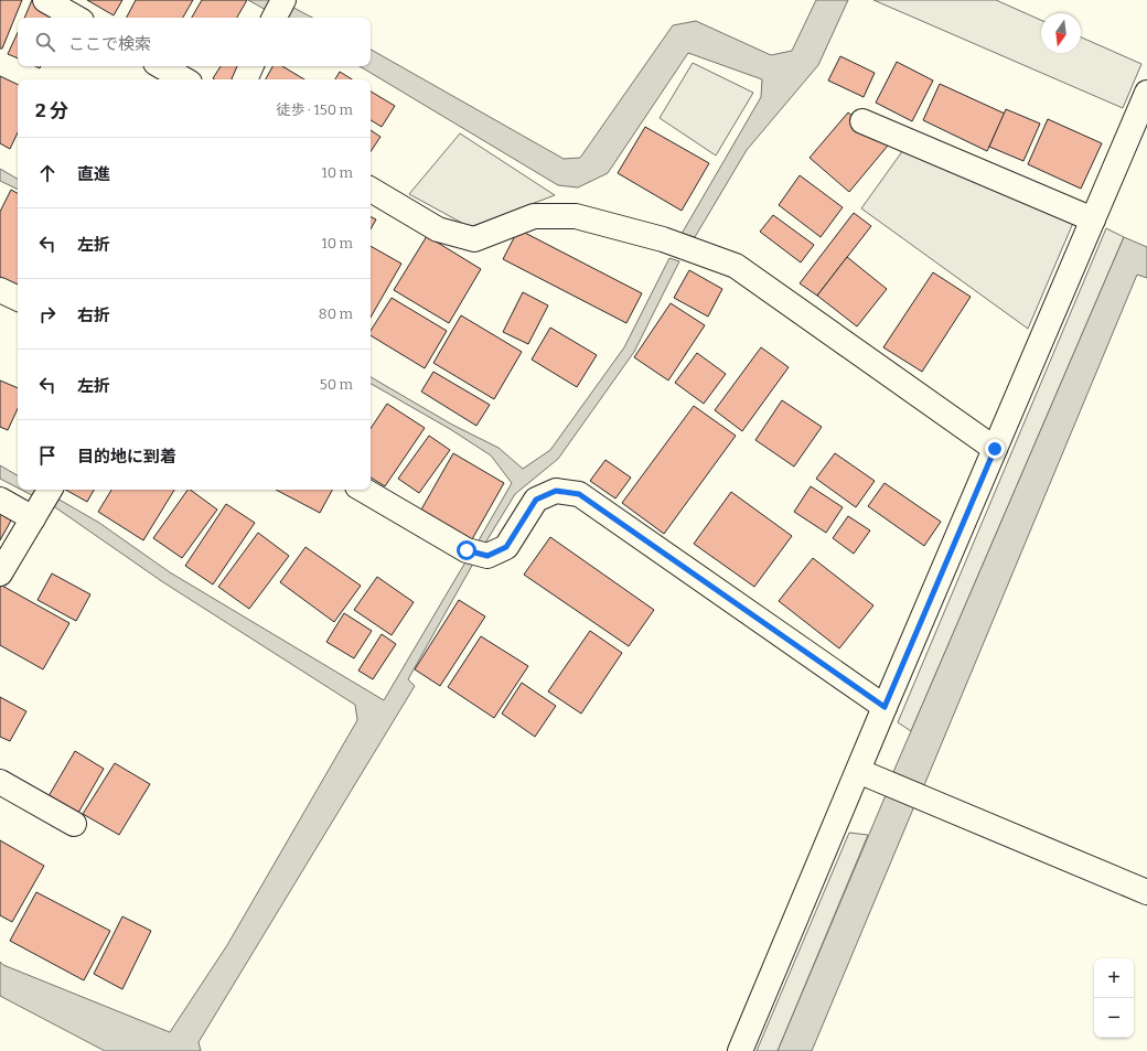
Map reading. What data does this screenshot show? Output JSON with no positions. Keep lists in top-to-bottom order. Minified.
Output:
{"north":"bottom","page":{"search":"ここで検索","heading":["2 分","徒歩 · 150 m"],"list":[["直進","10 m"],["左折","10 m"],["右折","80 m"],["左折","50 m"],"目的地に到着"],"map_buttons":["+","−"]}}
